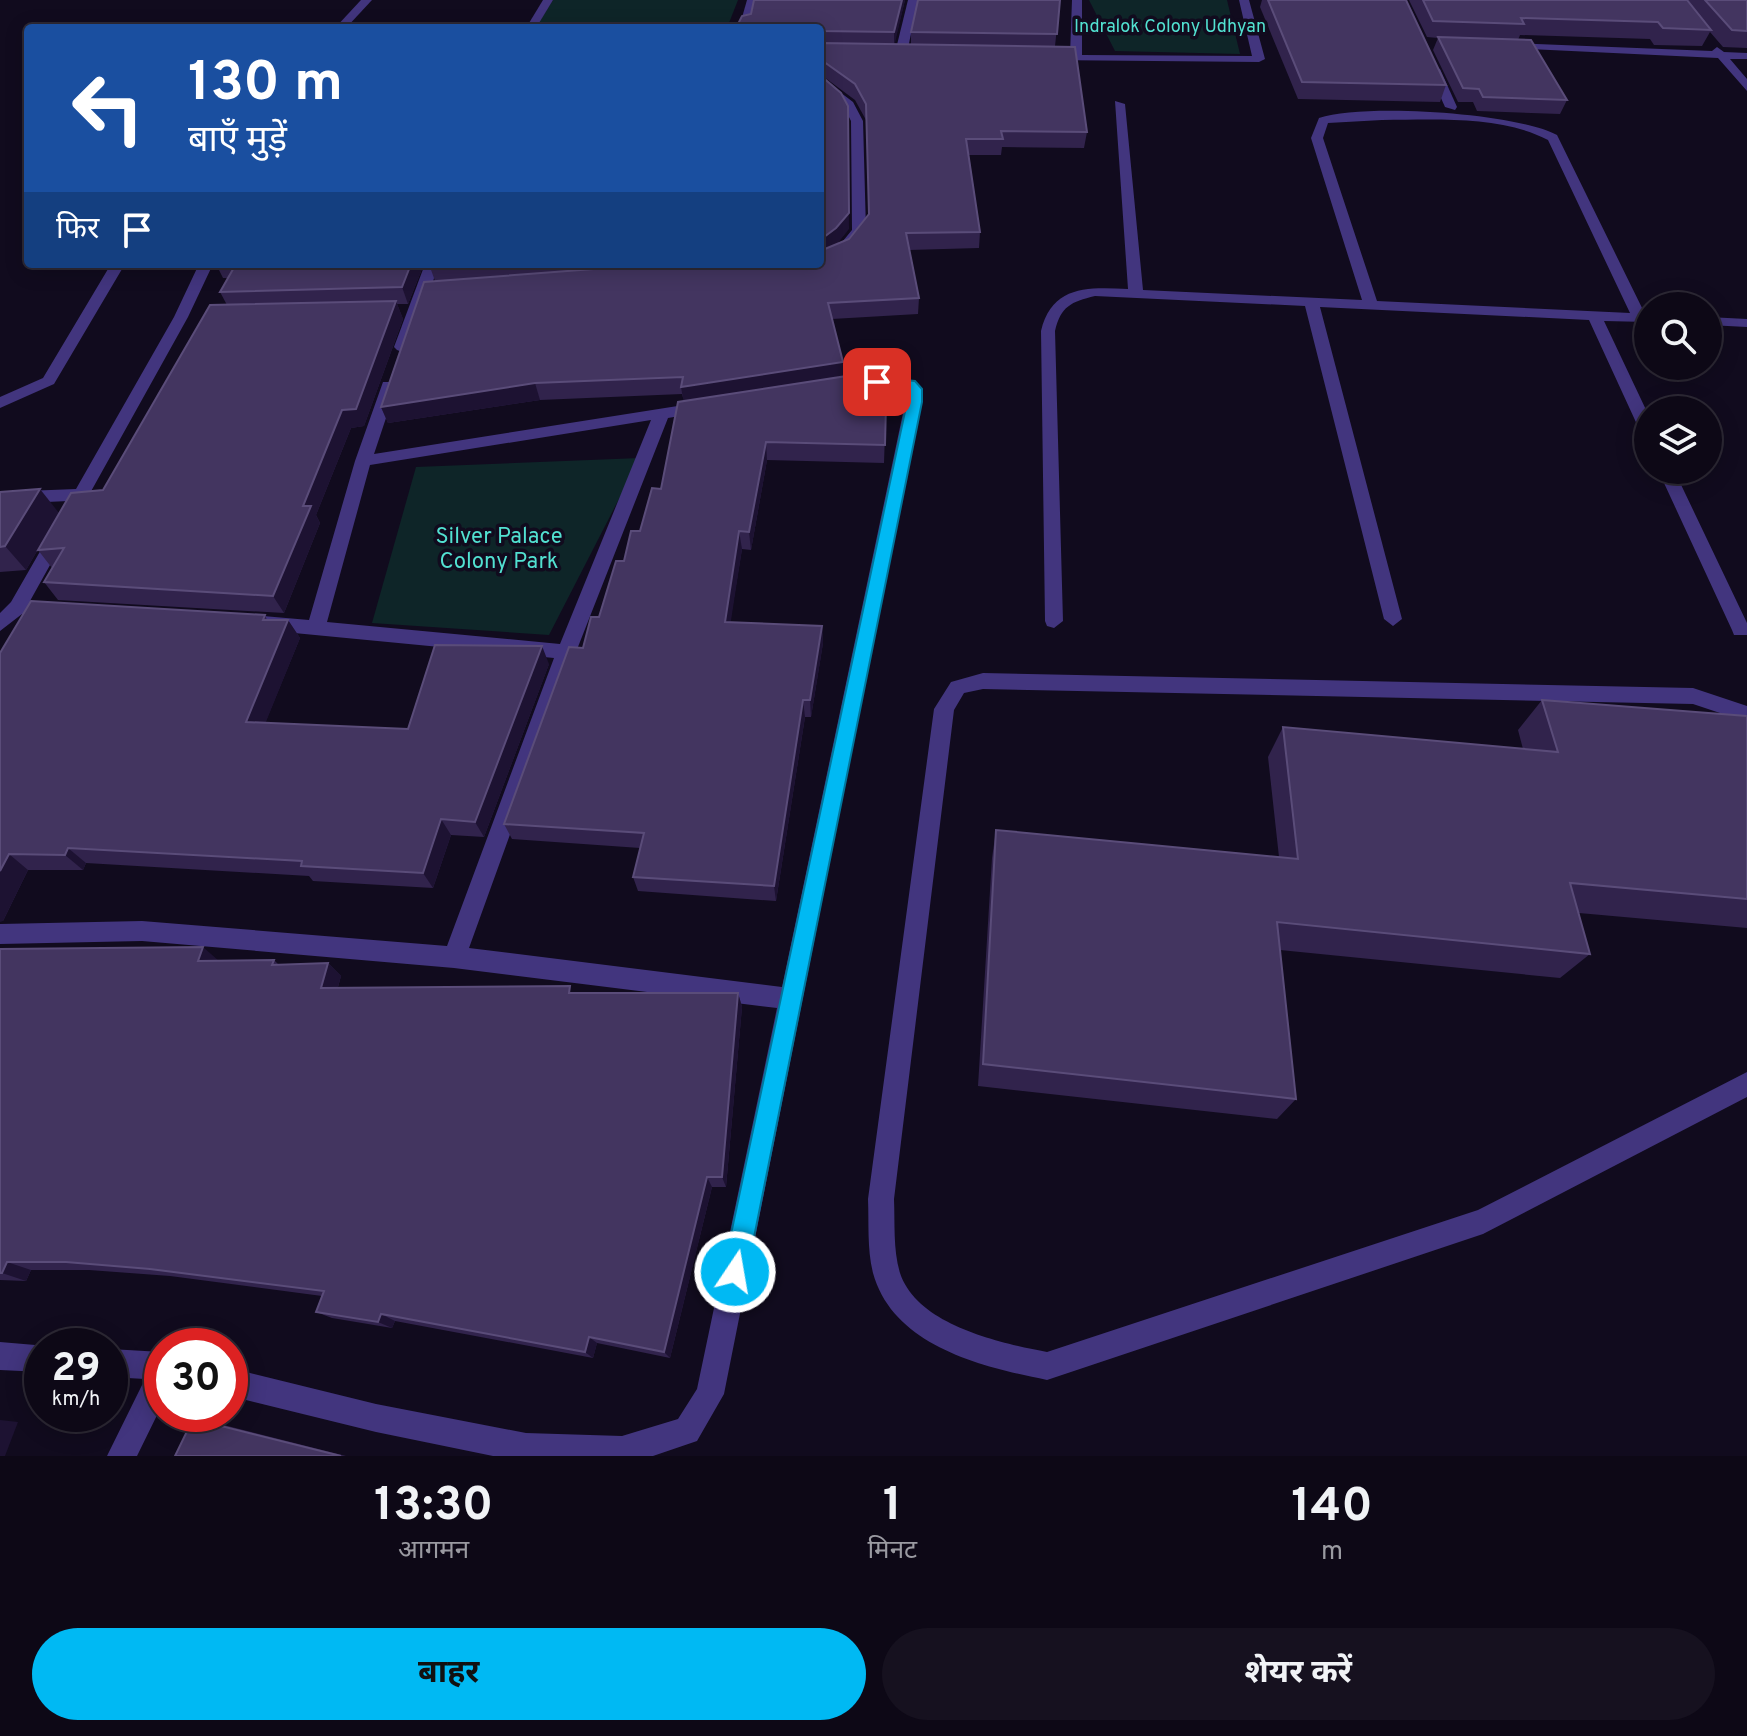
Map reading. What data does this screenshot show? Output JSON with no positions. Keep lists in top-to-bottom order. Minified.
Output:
{"parks":["Indralok Colony Udhyan","Silver Palace Colony Park"],"page":{"turn":["130 m","बाएँ मुड़ें"],"then":"फिर","speed":"29 km/h","limit":"30","eta":["13:30","आगमन","1","मिनट","140","m"],"buttons":["बाहर","शेयर करें"]}}
